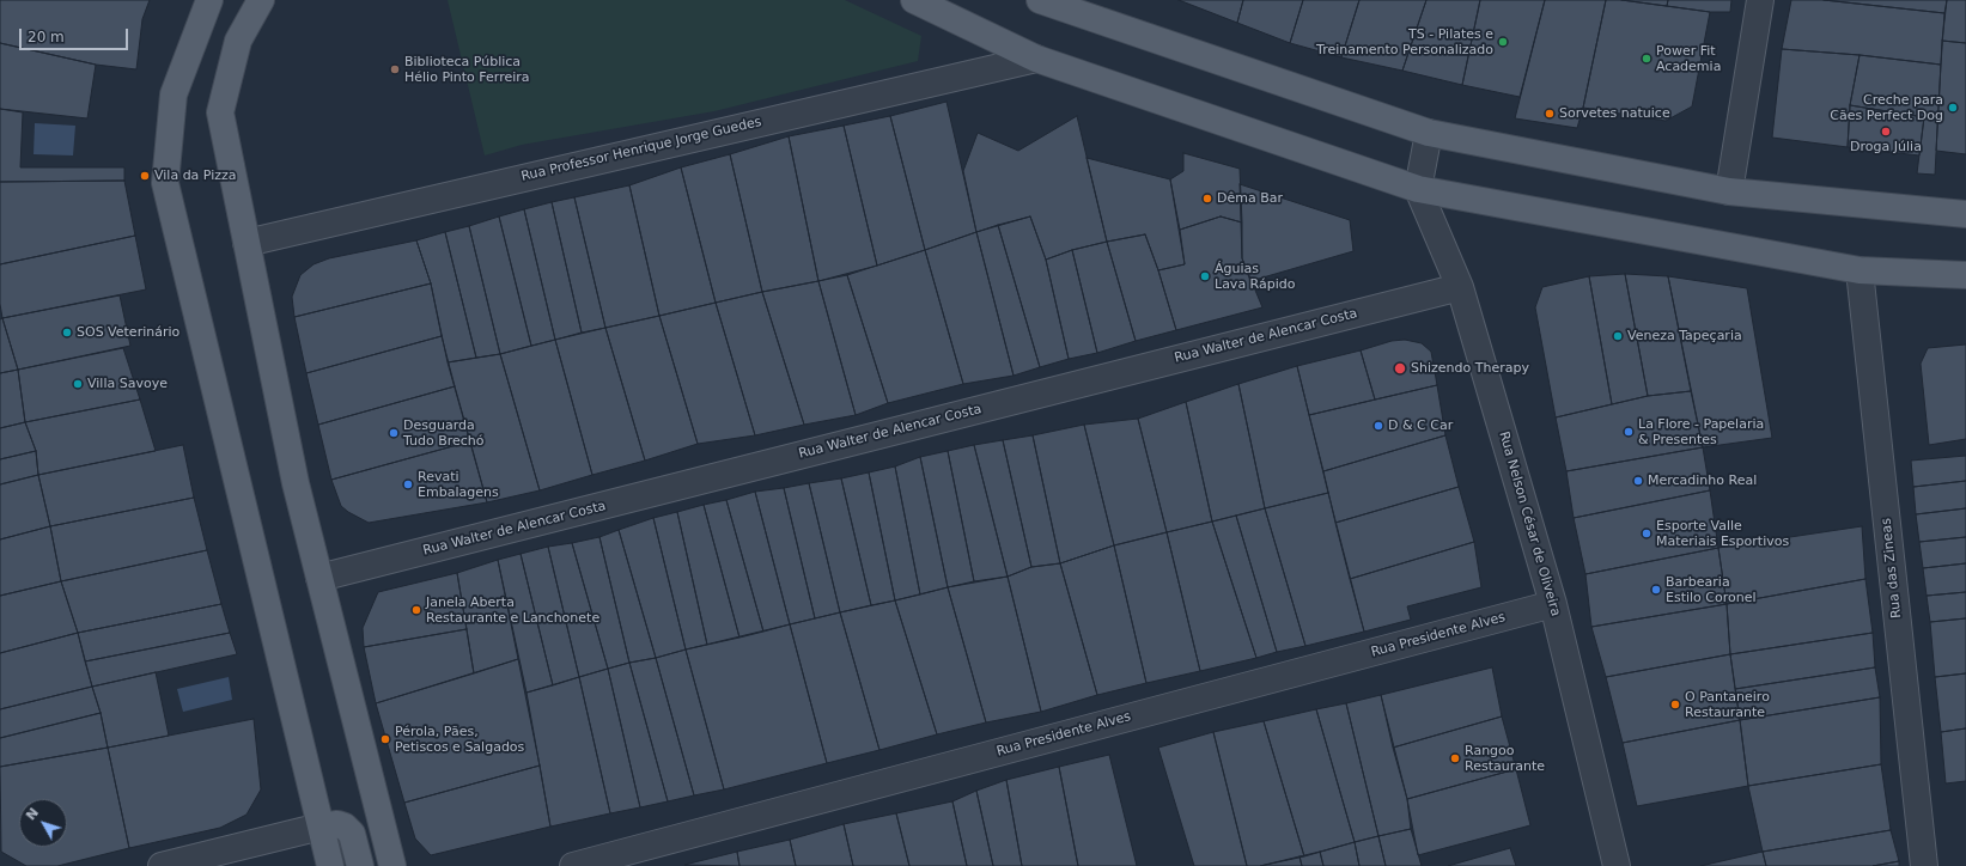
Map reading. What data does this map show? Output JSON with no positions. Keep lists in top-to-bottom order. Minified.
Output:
{"streets":{"street":["Rua Professor Henrique Jorge Guedes","Rua Walter de Alencar Costa","Rua Nelson César de Oliveira","Rua das Zineas","Rua Presidente Alves"]},"crossings":[["Rua Walter de Alencar Costa","Rua Nelson César de Oliveira"],["Rua Nelson César de Oliveira","Rua Presidente Alves"]],"places":["TS - Pilates e Treinamento Personalizado","Power Fit Academia","Biblioteca Pública Hélio Pinto Ferreira","Creche para Cães Perfect Dog","Sorvetes natuice","Droga Júlia","Vila da Pizza","Dêma Bar","Águias Lava Rápido","SOS Veterinário","Veneza Tapeçaria","Shizendo Therapy","Villa Savoye","D & C Car","La Flore - Papelaria & Presentes","Desguarda Tudo Brechó","Mercadinho Real","Revati Embalagens","Esporte Valle Materiais Esportivos","Barbearia Estilo Coronel","Janela Aberta Restaurante e Lanchonete","O Pantaneiro Restaurante","Pérola, Pães, Petiscos e Salgados","Rangoo Restaurante"],"scale_bar":"20 m","north":"top left"}
